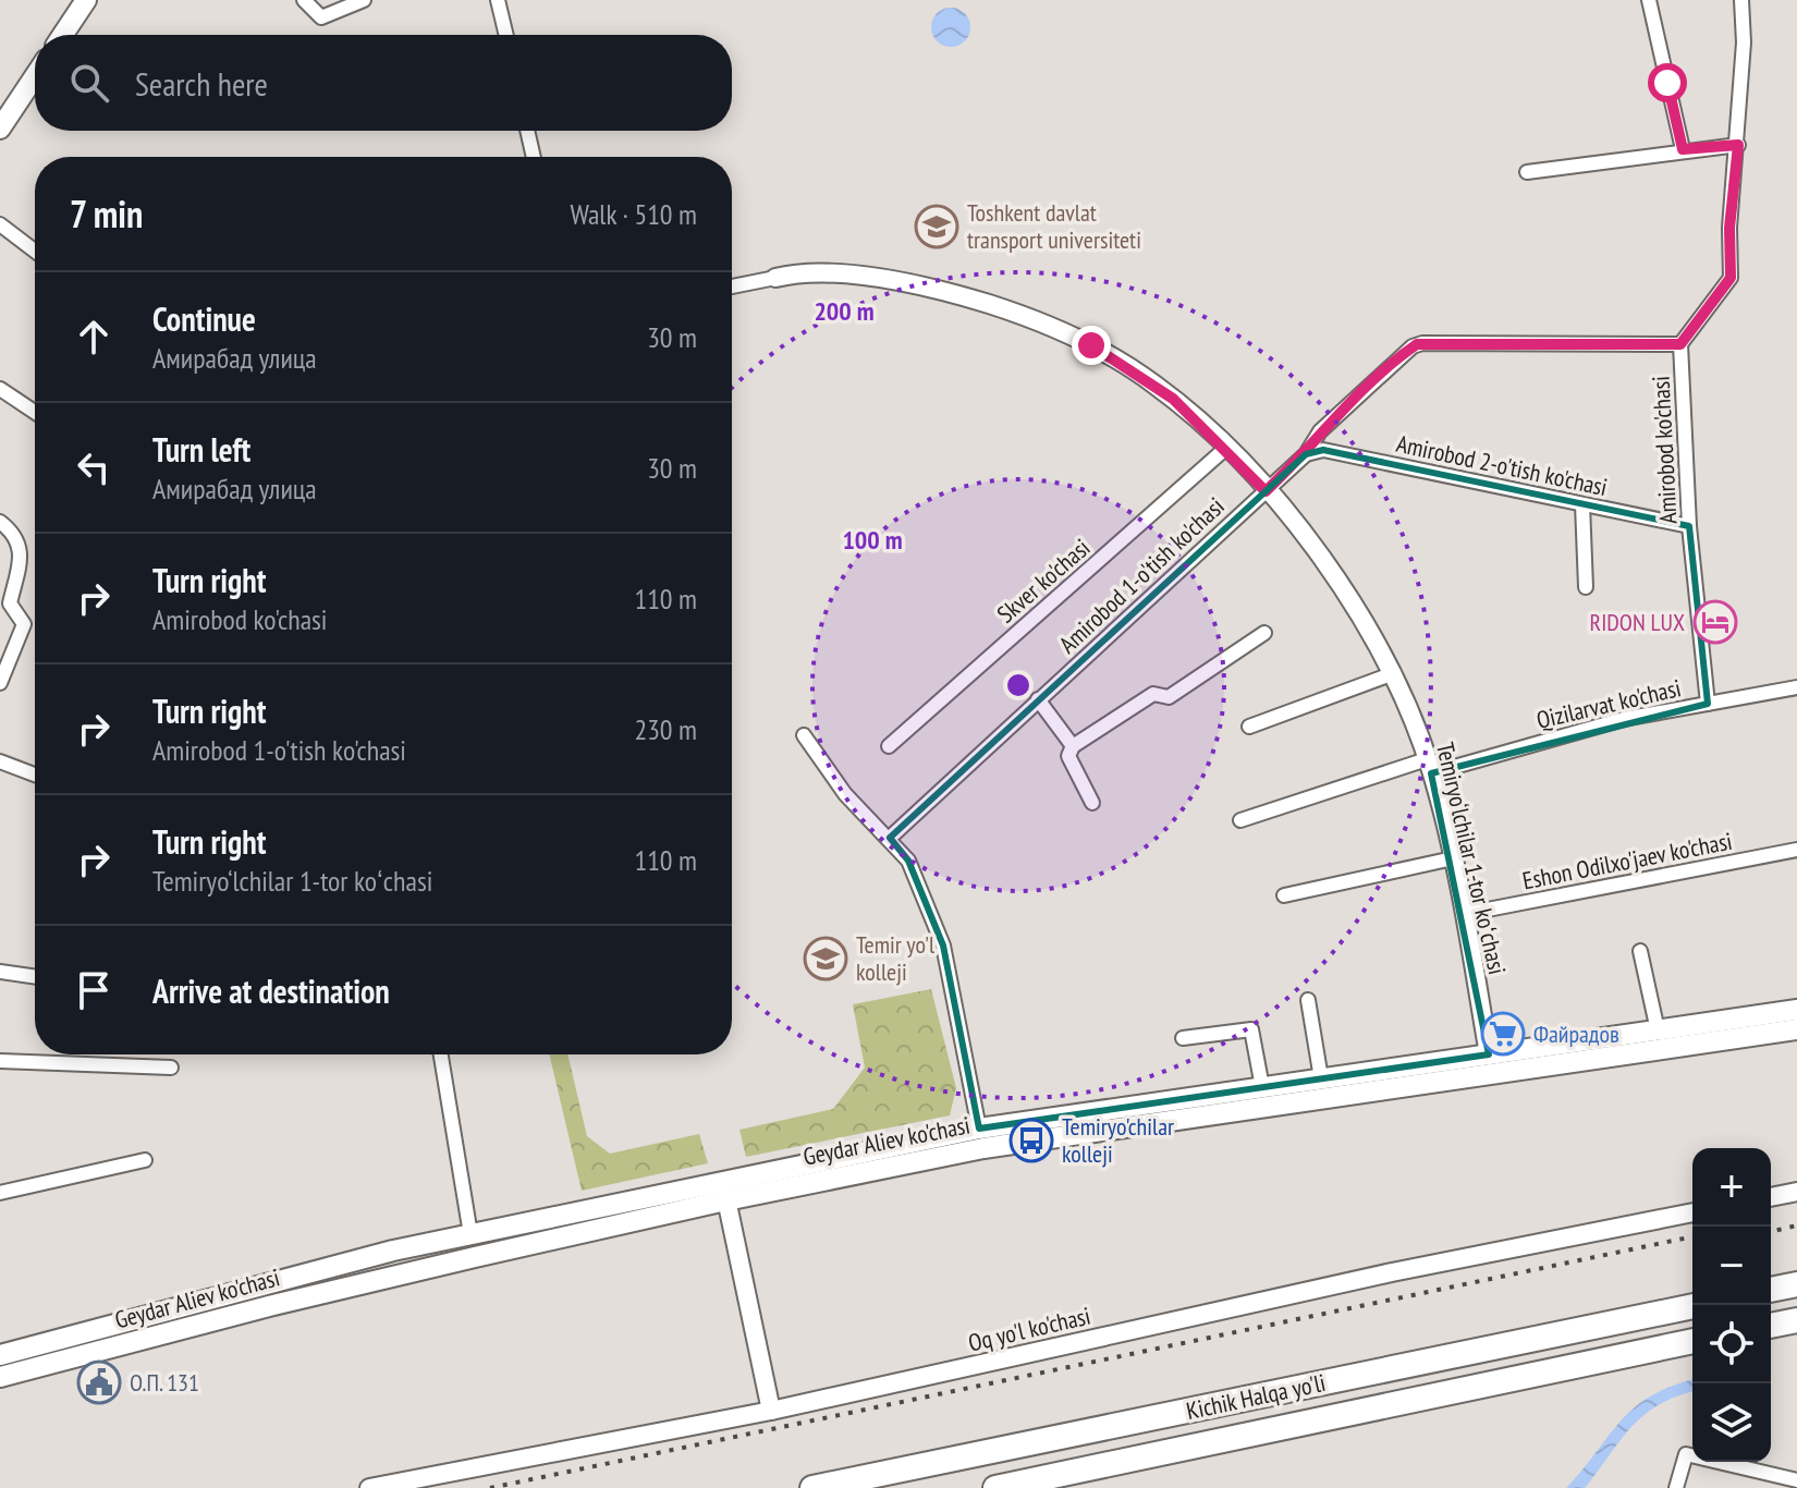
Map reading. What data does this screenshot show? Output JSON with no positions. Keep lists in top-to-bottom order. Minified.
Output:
{"streets":{"highway":["Kichik Halqa yo'li"],"main road":["Geydar Aliev ko'chasi"],"street":["Amirobod ko'chasi","Amirobod 2-o'tish ko'chasi","Amirobod 1-o'tish ko'chasi","Skver ko'chasi","Qizilarvat ko'chasi","Temiryo‘lchilar 1-tor koʻchasi","Eshon Odilxo'jaev ko'chasi","Oq yo'l ko'chasi"]},"crossings":[["Amirobod ko'chasi","Amirobod 2-o'tish ko'chasi"],["Amirobod ko'chasi","Amirobod 1-o'tish ko'chasi"],["Amirobod ko'chasi","Qizilarvat ko'chasi"],["Amirobod 2-o'tish ko'chasi","Amirobod 1-o'tish ko'chasi"],["Amirobod 1-o'tish ko'chasi","Temiryo‘lchilar 1-tor koʻchasi"],["Skver ko'chasi","Temiryo‘lchilar 1-tor koʻchasi"],["Qizilarvat ko'chasi","Temiryo‘lchilar 1-tor koʻchasi"],["Temiryo‘lchilar 1-tor koʻchasi","Eshon Odilxo'jaev ko'chasi"],["Temiryo‘lchilar 1-tor koʻchasi","Geydar Aliev ko'chasi"]],"places":{"school or university":["Toshkent davlat transport universiteti","Temir yo'l kolleji"],"hotel":["RIDON LUX"],"supermarket":["Файрадов"],"bus stop":["Temiryo'chilar kolleji"],"public building":["О.П. 131"]},"page":{"search":"Search here","heading":["7 min","Walk · 510 m"],"list":[["Continue","Амирабад улица","30 m"],["Turn left","Амирабад улица","30 m"],["Turn right","Amirobod ko'chasi","110 m"],["Turn right","Amirobod 1-o'tish ko'chasi","230 m"],["Turn right","Temiryo‘lchilar 1-tor koʻchasi","110 m"],"Arrive at destination"],"map_buttons":["+","−"]},"rings":["200 m","100 m"]}
